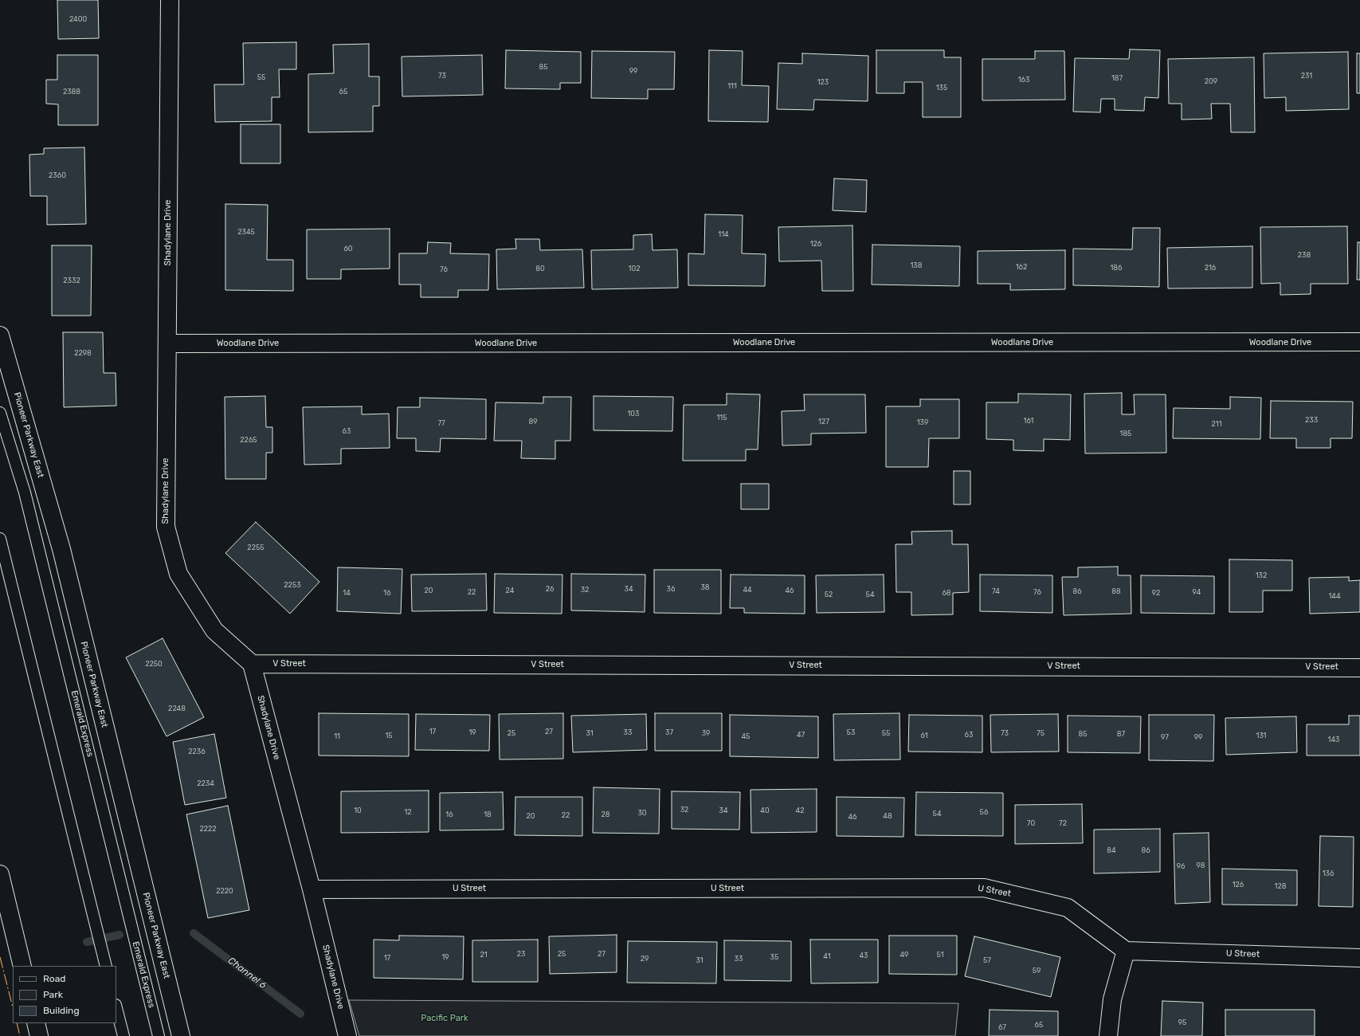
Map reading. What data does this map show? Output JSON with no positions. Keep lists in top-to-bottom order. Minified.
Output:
{"streets":{"street":["Shadylane Drive","Woodlane Drive","Pioneer Parkway East","V Street","U Street"],"lane":["Emerald Express"]},"crossings":[["Shadylane Drive","Woodlane Drive"],["Shadylane Drive","V Street"],["Shadylane Drive","U Street"]],"water":["Channel 6"],"parks":["Pacific Park"],"house_numbers":["2400","85","99","73","231","55","187","163","209","123","111","135","2388","65","2360","2345","114","126","60","238","138","162","186","216","80","102","76","2332","2298","103","115","233","161","89","127","139","77","211","63","185","2265","2255","132","2253","38","26","34","36","32","44","20","24","46","74","86","88","22","76","94","14","16","68","92","52","54","144","2250","2248","17","27","19","33","37","53","25","31","39","55","73","75","85","87","47","63","15","61","131","11","45","97","99","143","2236","2234","32","10","34","40","42","12","56","30","54","16","18","28","22","20","48","46","70","72","2222","84","86","98","96","136","126","128","2220","23","25","27","21","49","51","43","41","19","35","17","29","33","31","57","59","95","65","67"],"legend":["Road","Park","Building"]}
